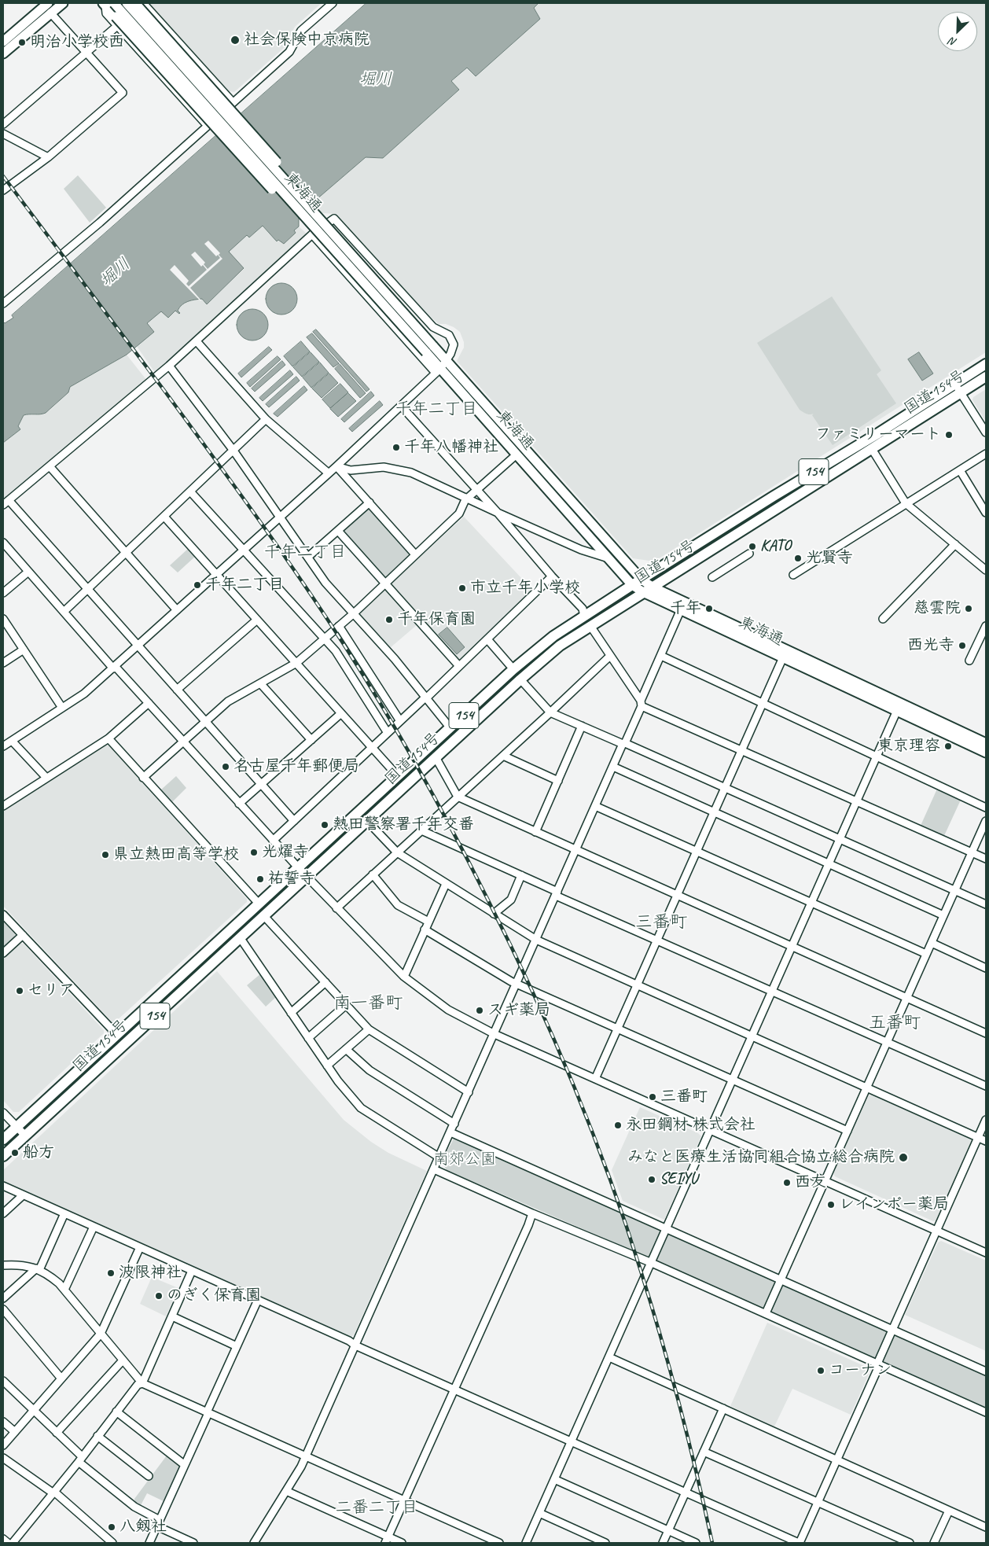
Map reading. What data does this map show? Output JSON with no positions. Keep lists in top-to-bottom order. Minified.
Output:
{"streets":{"highway":["国道154号","154"],"main road":["東海通"]},"crossings":[["東海通","国道154号"]],"districts":["千年二丁目","千年二丁目","三番町","南一番町","五番町","二番二丁目"],"water":["堀川"],"parks":["南郊公園"],"places":["社会保険中京病院","明治小学校西","ファミリーマート","千年八幡神社","KATO","光賢寺","千年二丁目","市立千年小学校","千年","慈雲院","千年保育園","西光寺","東京理容","名古屋千年郵便局","熱田警察署千年交番","光燿寺","県立熱田高等学校","祐誓寺","セリア","スギ薬局","三番町","永田鋼材 株式会社","船方","みなと医療生活協同組合協立総合病院","SEIYU","西友","レインボー薬局","波限神社","のぎく保育園","コーナン","八剱社"],"north":"bottom left"}
